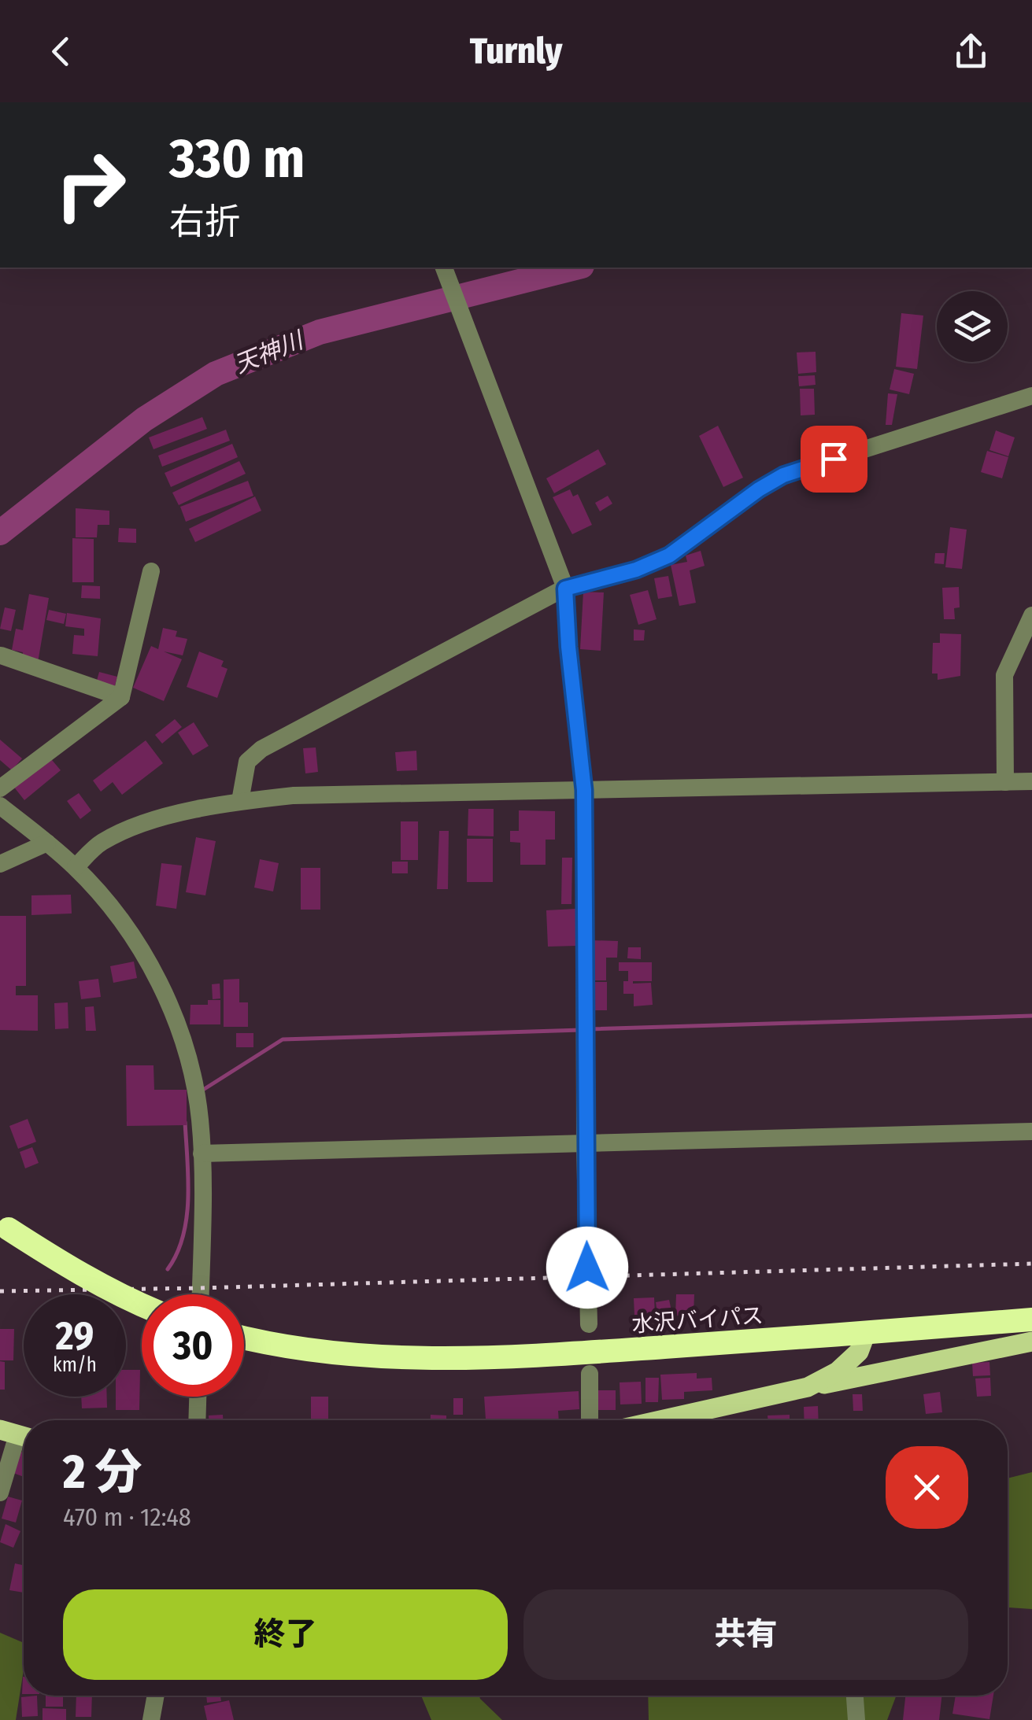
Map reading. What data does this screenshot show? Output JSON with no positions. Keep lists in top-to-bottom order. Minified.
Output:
{"streets":{"highway":["水沢バイパス"]},"water":["天神川"],"page":{"header":"Turnly","turn":["330 m","右折"],"speed":"29 km/h","limit":"30","heading":["2 分","470 m · 12:48"],"buttons":["終了","共有"]}}
